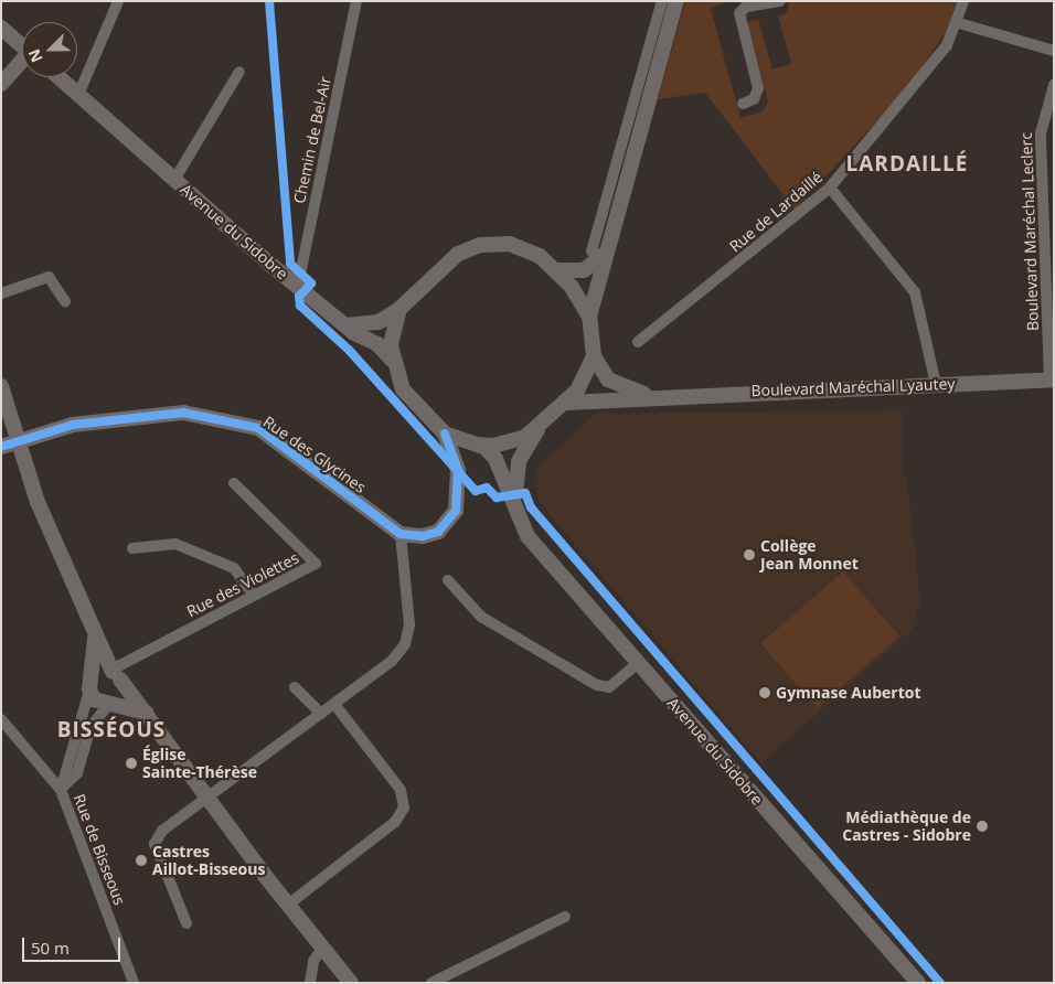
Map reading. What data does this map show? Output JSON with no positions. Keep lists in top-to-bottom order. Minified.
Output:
{"streets":{"street":["Chemin de Bel-Air","Rue de Lardaillé","Avenue du Sidobre","Boulevard Maréchal Leclerc","Boulevard Maréchal Lyautey","Rue des Glycines","Rue des Violettes","Rue de Bisseous"]},"crossings":[["Chemin de Bel-Air","Avenue du Sidobre"],["Boulevard Maréchal Leclerc","Boulevard Maréchal Lyautey"],["Rue des Violettes","Rue de Bisseous"]],"districts":["LARDAILLÉ","BISSÉOUS"],"places":["Collège Jean Monnet","Gymnase Aubertot","Église Sainte-Thérèse","Médiathèque de Castres - Sidobre","Castres Aillot-Bisseous"],"scale_bar":"50 m","north":"bottom left"}
